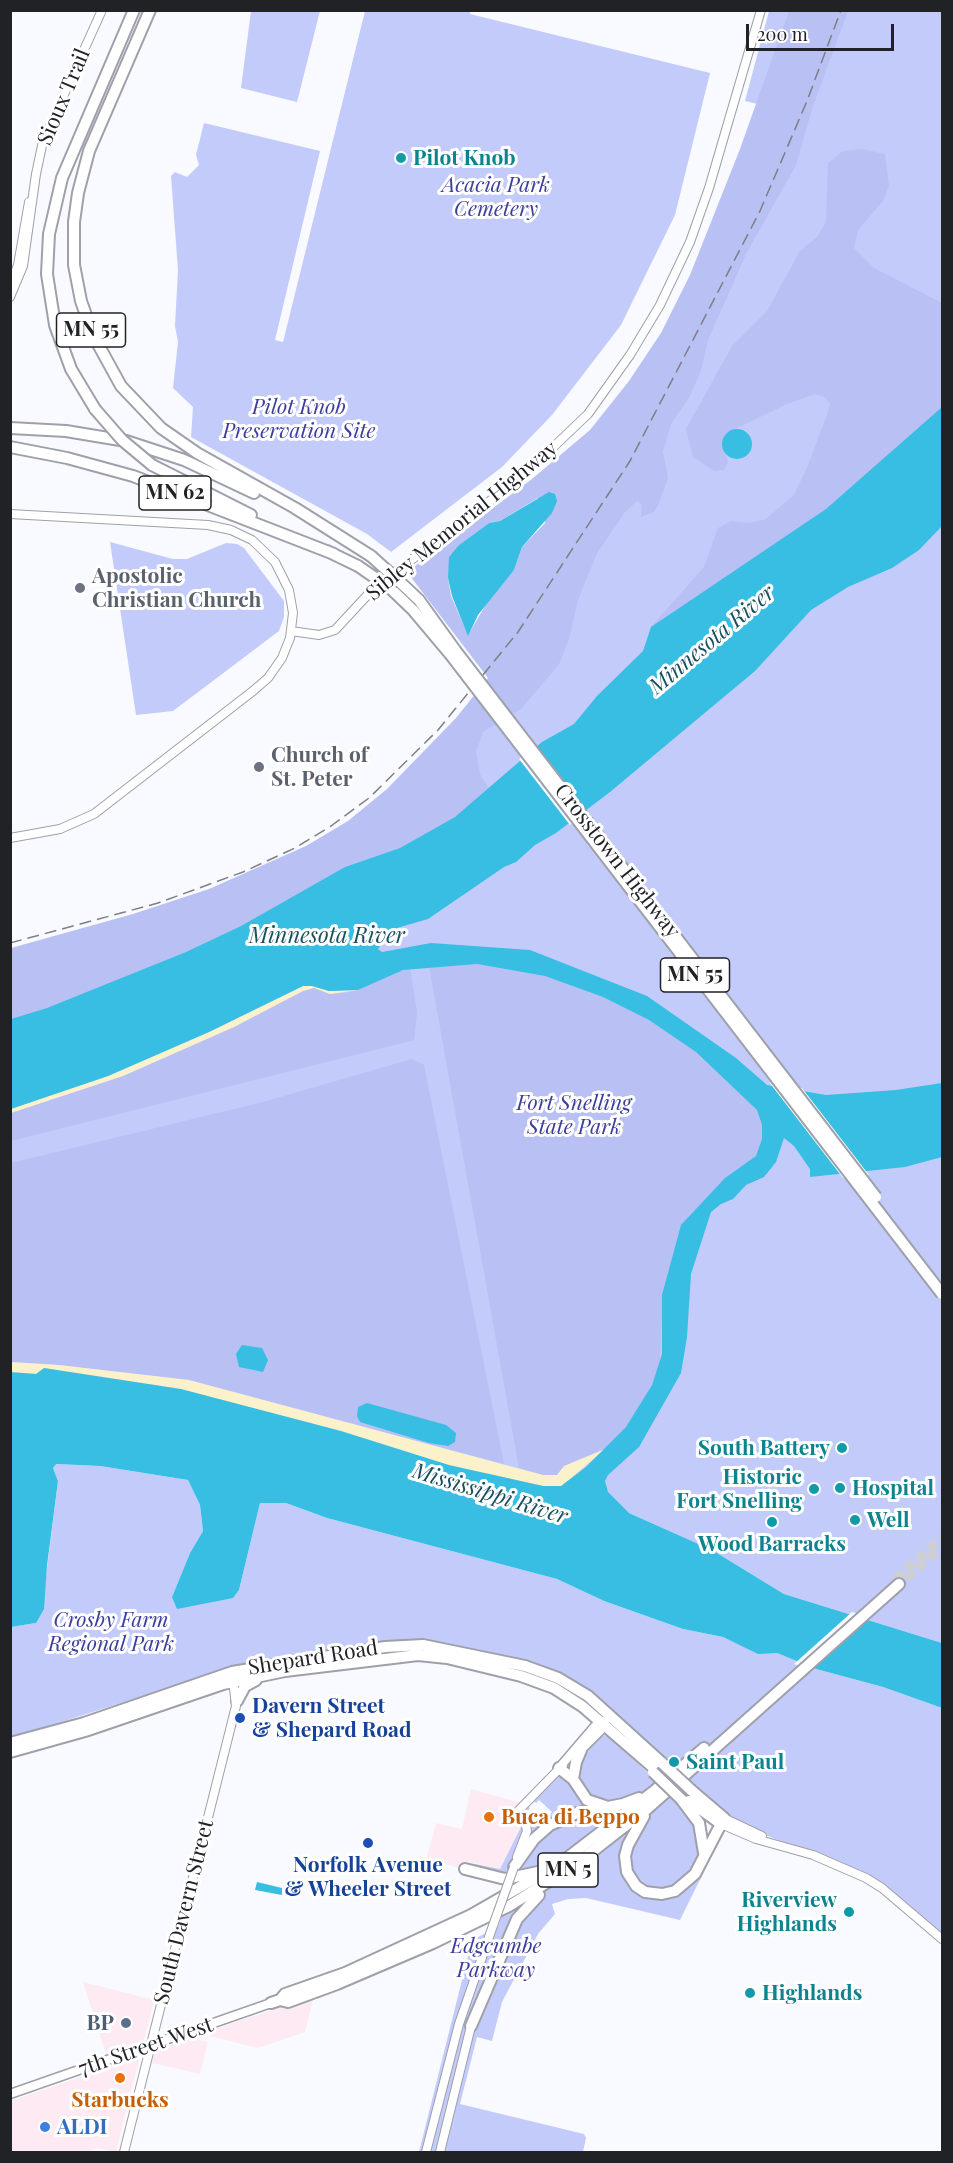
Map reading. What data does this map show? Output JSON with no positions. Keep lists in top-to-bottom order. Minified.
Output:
{"streets":{"highway":["MN 55","MN 62","Crosstown Highway","Shepard Road","MN 5"],"main road":["7th Street West"],"street":["Sioux Trail","Sibley Memorial Highway","South Davern Street"]},"crossings":[["MN 55","MN 62"],["MN 55","Crosstown Highway"],["MN 62","Crosstown Highway"],["Shepard Road","South Davern Street"],["MN 5","7th Street West"],["South Davern Street","7th Street West"]],"water":["Minnesota River","Mississippi River"],"parks":["Acacia Park Cemetery","Pilot Knob Preservation Site","Fort Snelling State Park","Crosby Farm Regional Park","Edgcumbe Parkway"],"places":["Pilot Knob","Apostolic Christian Church","Church of St. Peter","South Battery","Hospital","Historic Fort Snelling","Well","Wood Barracks","Davern Street & Shepard Road","Saint Paul","Buca di Beppo","Norfolk Avenue & Wheeler Street","Riverview Highlands","Highlands","BP","Starbucks","ALDI"],"scale_bar":"200 m"}
